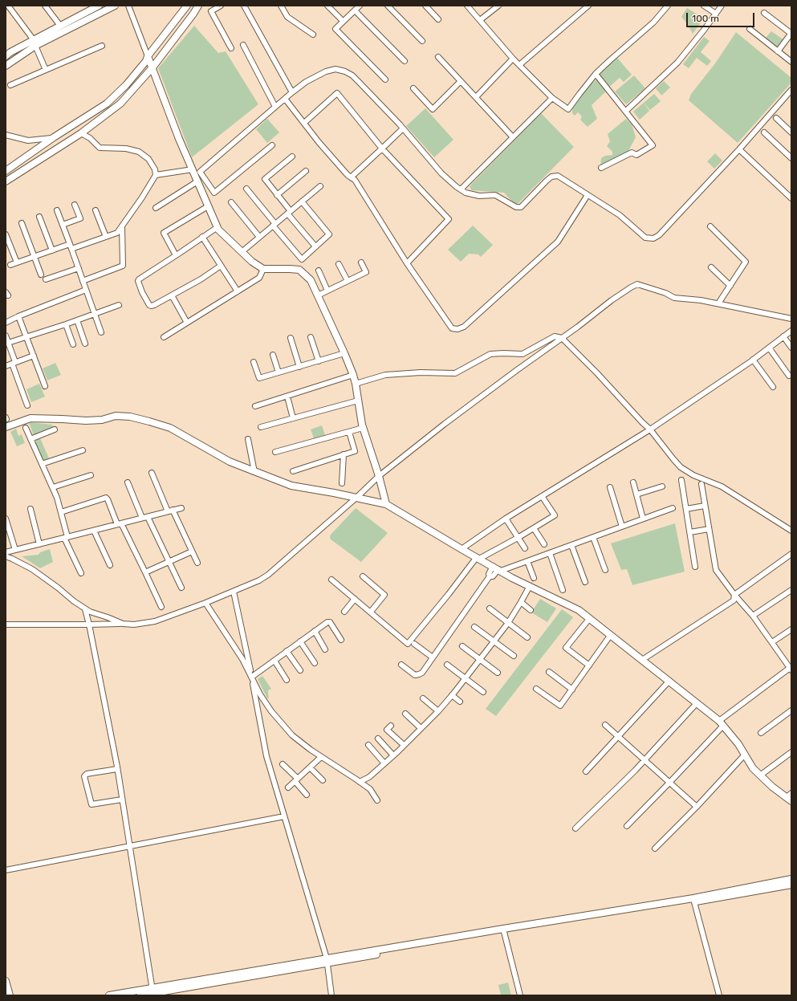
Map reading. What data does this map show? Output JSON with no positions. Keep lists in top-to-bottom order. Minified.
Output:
{"scale_bar":"100 m"}
